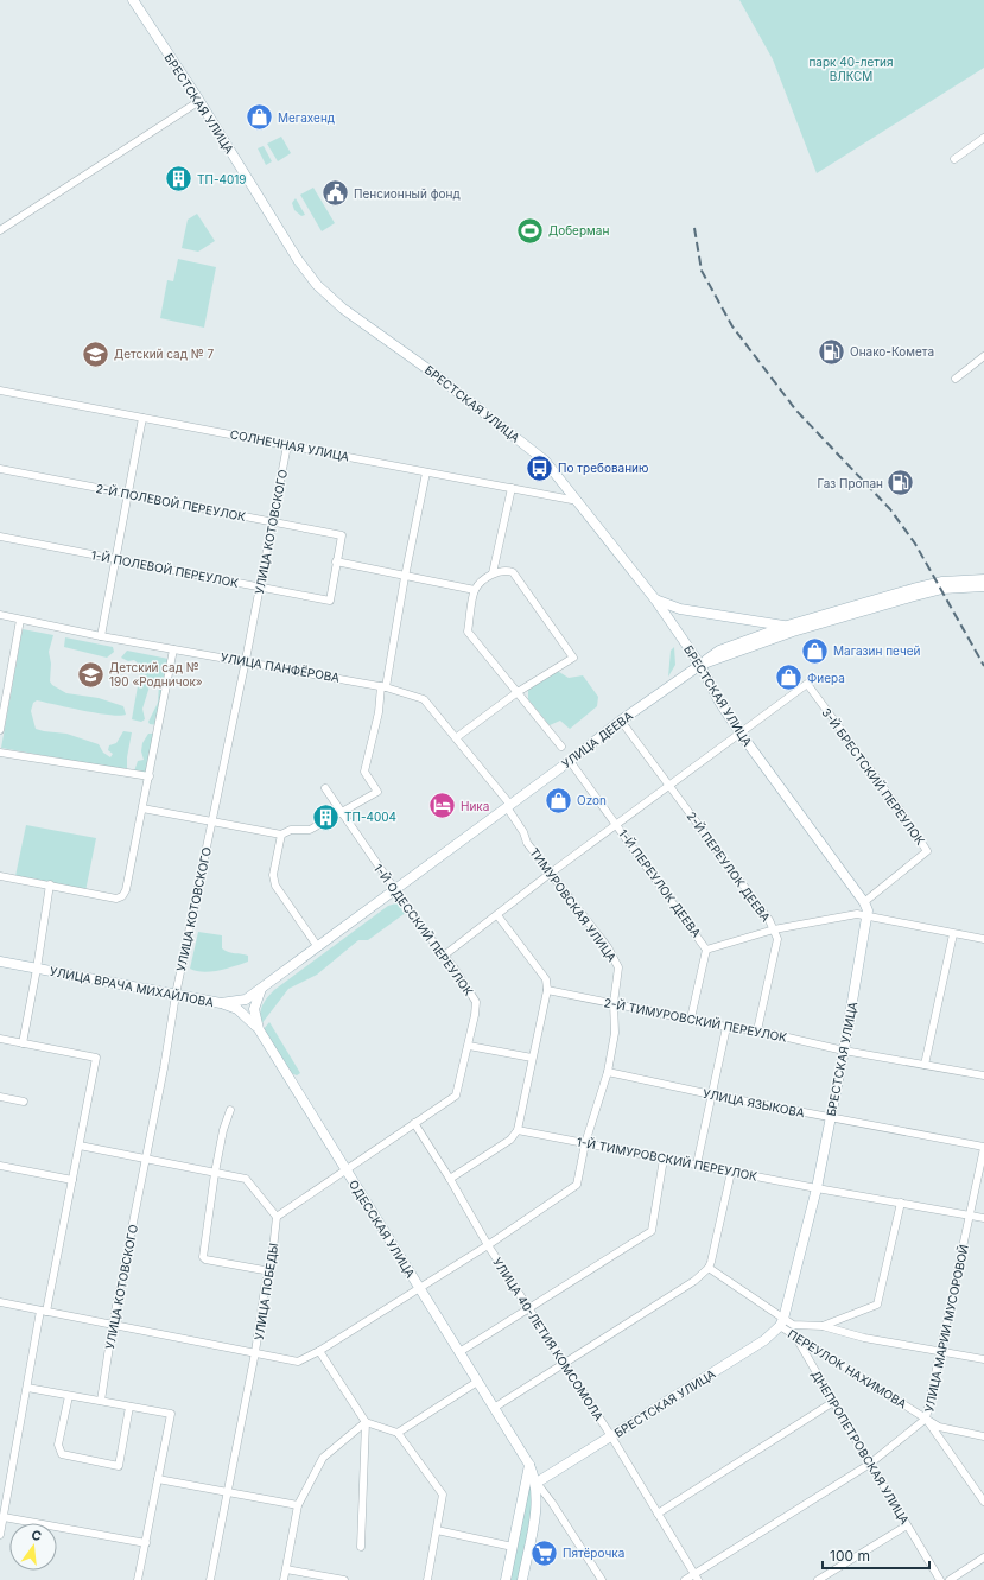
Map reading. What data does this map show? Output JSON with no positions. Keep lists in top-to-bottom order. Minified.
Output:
{"streets":{"main road":["БРЕСТСКАЯ УЛИЦА","УЛИЦА ДЕЕВА","УЛИЦА ВРАЧА МИХАЙЛОВА","ОДЕССКАЯ УЛИЦА"],"street":["СОЛНЕЧНАЯ УЛИЦА","2-Й ПОЛЕВОЙ ПЕРЕУЛОК","УЛИЦА КОТОВСКОГО","1-Й ПОЛЕВОЙ ПЕРЕУЛОК","УЛИЦА ПАНФЁРОВА","3-Й БРЕСТСКИЙ ПЕРЕУЛОК","2-Й ПЕРЕУЛОК ДЕЕВА","1-Й ПЕРЕУЛОК ДЕЕВА","ТИМУРОВСКАЯ УЛИЦА","1-Й ОДЕССКИЙ ПЕРЕУЛОК","2-Й ТИМУРОВСКИЙ ПЕРЕУЛОК","УЛИЦА ЯЗЫКОВА","1-Й ТИМУРОВСКИЙ ПЕРЕУЛОК","УЛИЦА ПОБЕДЫ","УЛИЦА МАРИИ МУСОРОВОЙ","УЛИЦА 40-ЛЕТИЯ КОМСОМОЛА","ПЕРЕУЛОК НАХИМОВА","ДНЕПРОПЕТРОВСКАЯ УЛИЦА"]},"crossings":[["БРЕСТСКАЯ УЛИЦА","СОЛНЕЧНАЯ УЛИЦА"],["БРЕСТСКАЯ УЛИЦА","УЛИЦА ДЕЕВА"],["БРЕСТСКАЯ УЛИЦА","3-Й БРЕСТСКИЙ ПЕРЕУЛОК"],["БРЕСТСКАЯ УЛИЦА","2-Й ТИМУРОВСКИЙ ПЕРЕУЛОК"],["БРЕСТСКАЯ УЛИЦА","УЛИЦА ЯЗЫКОВА"],["БРЕСТСКАЯ УЛИЦА","1-Й ТИМУРОВСКИЙ ПЕРЕУЛОК"],["БРЕСТСКАЯ УЛИЦА","ОДЕССКАЯ УЛИЦА"],["БРЕСТСКАЯ УЛИЦА","УЛИЦА 40-ЛЕТИЯ КОМСОМОЛА"],["БРЕСТСКАЯ УЛИЦА","ПЕРЕУЛОК НАХИМОВА"],["СОЛНЕЧНАЯ УЛИЦА","УЛИЦА КОТОВСКОГО"],["2-Й ПОЛЕВОЙ ПЕРЕУЛОК","УЛИЦА КОТОВСКОГО"],["2-Й ПОЛЕВОЙ ПЕРЕУЛОК","1-Й ПОЛЕВОЙ ПЕРЕУЛОК"],["УЛИЦА КОТОВСКОГО","1-Й ПОЛЕВОЙ ПЕРЕУЛОК"],["УЛИЦА КОТОВСКОГО","УЛИЦА ПАНФЁРОВА"],["УЛИЦА КОТОВСКОГО","УЛИЦА ВРАЧА МИХАЙЛОВА"],["УЛИЦА ПАНФЁРОВА","УЛИЦА ДЕЕВА"],["УЛИЦА ПАНФЁРОВА","ТИМУРОВСКАЯ УЛИЦА"],["УЛИЦА ДЕЕВА","2-Й ПЕРЕУЛОК ДЕЕВА"],["УЛИЦА ДЕЕВА","1-Й ПЕРЕУЛОК ДЕЕВА"],["УЛИЦА ДЕЕВА","ТИМУРОВСКАЯ УЛИЦА"],["УЛИЦА ДЕЕВА","1-Й ОДЕССКИЙ ПЕРЕУЛОК"],["УЛИЦА ДЕЕВА","УЛИЦА ВРАЧА МИХАЙЛОВА"],["УЛИЦА ДЕЕВА","ОДЕССКАЯ УЛИЦА"],["2-Й ПЕРЕУЛОК ДЕЕВА","2-Й ТИМУРОВСКИЙ ПЕРЕУЛОК"],["1-Й ПЕРЕУЛОК ДЕЕВА","2-Й ТИМУРОВСКИЙ ПЕРЕУЛОК"],["ТИМУРОВСКАЯ УЛИЦА","2-Й ТИМУРОВСКИЙ ПЕРЕУЛОК"],["ТИМУРОВСКАЯ УЛИЦА","УЛИЦА ЯЗЫКОВА"],["ТИМУРОВСКАЯ УЛИЦА","1-Й ТИМУРОВСКИЙ ПЕРЕУЛОК"],["ТИМУРОВСКАЯ УЛИЦА","ОДЕССКАЯ УЛИЦА"],["ТИМУРОВСКАЯ УЛИЦА","УЛИЦА ПОБЕДЫ"],["ТИМУРОВСКАЯ УЛИЦА","УЛИЦА 40-ЛЕТИЯ КОМСОМОЛА"],["1-Й ОДЕССКИЙ ПЕРЕУЛОК","ОДЕССКАЯ УЛИЦА"],["1-Й ОДЕССКИЙ ПЕРЕУЛОК","УЛИЦА ПОБЕДЫ"],["1-Й ОДЕССКИЙ ПЕРЕУЛОК","УЛИЦА 40-ЛЕТИЯ КОМСОМОЛА"],["УЛИЦА ВРАЧА МИХАЙЛОВА","ОДЕССКАЯ УЛИЦА"],["УЛИЦА ЯЗЫКОВА","УЛИЦА МАРИИ МУСОРОВОЙ"],["1-Й ТИМУРОВСКИЙ ПЕРЕУЛОК","УЛИЦА МАРИИ МУСОРОВОЙ"],["УЛИЦА МАРИИ МУСОРОВОЙ","УЛИЦА 40-ЛЕТИЯ КОМСОМОЛА"],["УЛИЦА МАРИИ МУСОРОВОЙ","ПЕРЕУЛОК НАХИМОВА"],["УЛИЦА МАРИИ МУСОРОВОЙ","ДНЕПРОПЕТРОВСКАЯ УЛИЦА"],["ПЕРЕУЛОК НАХИМОВА","ДНЕПРОПЕТРОВСКАЯ УЛИЦА"]],"parks":["парк 40-летия ВЛКСМ"],"places":{"shop":["Мегахенд","Магазин печей","Фиера","Ozon"],"building":["ТП-4019","ТП-4004"],"public building":["Пенсионный фонд"],"sports":["Доберман"],"fuel station":["Онако-Комета","Газ Пропан"],"school or university":["Детский сад № 7","Детский сад № 190 «Родничок»"],"bus stop":["По требованию"],"hotel":["Ника"],"supermarket":["Пятёрочка"]},"scale_bar":"100 m","north":"top"}
